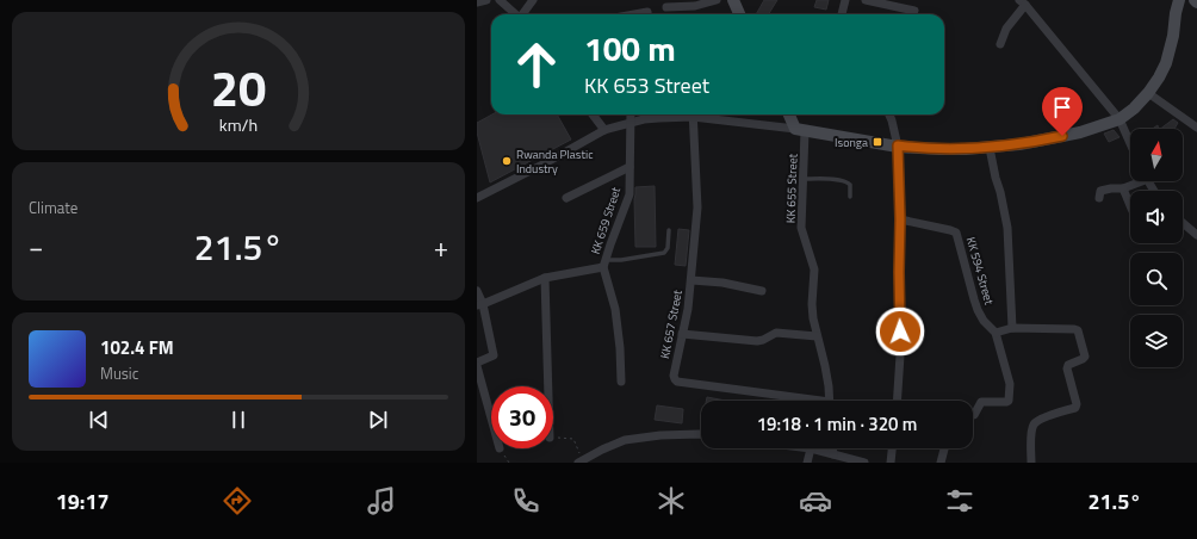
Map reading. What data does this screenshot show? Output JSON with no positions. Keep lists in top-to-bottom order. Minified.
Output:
{"streets":{"street":["KK 655 Street","KK 659 Street","KK 594 Street","KK 657 Street"]},"places":{"transit":["Isonga"],"other":["Rwanda Plastic Industry"]},"north":"top","page":{"turn":["100 m","KK 653 Street"],"tile":"Climate","heat":["−","21.5°","+"],"song":["102.4 FM","Music"],"limit":"30","trip":"19:18 · 1 min · 320 m","tabs":["19:17","21.5°"],"gauge":["20","km/h"]}}
